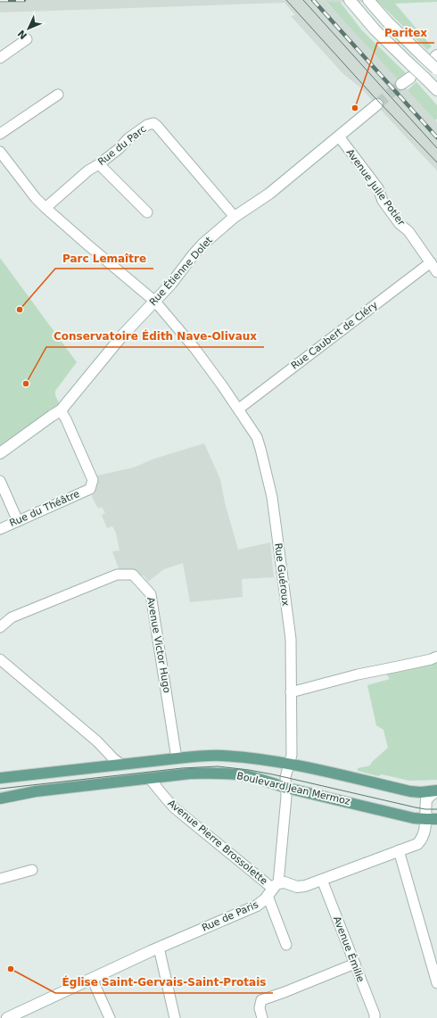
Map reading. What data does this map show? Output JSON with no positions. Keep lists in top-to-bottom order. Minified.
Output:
{"streets":{"main road":["Boulevard Jean Mermoz"],"street":["Rue du Parc","Avenue Julie Potier","Rue Étienne Dolet","Rue Caubert de Cléry","Rue du Théâtre","Rue Guéroux","Avenue Victor Hugo","Avenue Pierre Brossolette","Rue de Paris","Avenue Émilie"]},"crossings":[["Rue du Parc","Rue Étienne Dolet"],["Rue du Parc","Rue Guéroux"],["Avenue Julie Potier","Rue Étienne Dolet"],["Avenue Julie Potier","Rue Caubert de Cléry"],["Rue Étienne Dolet","Rue du Théâtre"],["Rue Étienne Dolet","Rue Guéroux"],["Rue Caubert de Cléry","Rue Guéroux"],["Rue Guéroux","Boulevard Jean Mermoz"],["Rue Guéroux","Avenue Pierre Brossolette"],["Rue Guéroux","Rue de Paris"],["Avenue Victor Hugo","Boulevard Jean Mermoz"],["Boulevard Jean Mermoz","Avenue Pierre Brossolette"],["Avenue Pierre Brossolette","Rue de Paris"]],"places":["Paritex","Parc Lemaître","Conservatoire Édith Nave-Olivaux","Église Saint-Gervais-Saint-Protais"],"north":"bottom left"}
